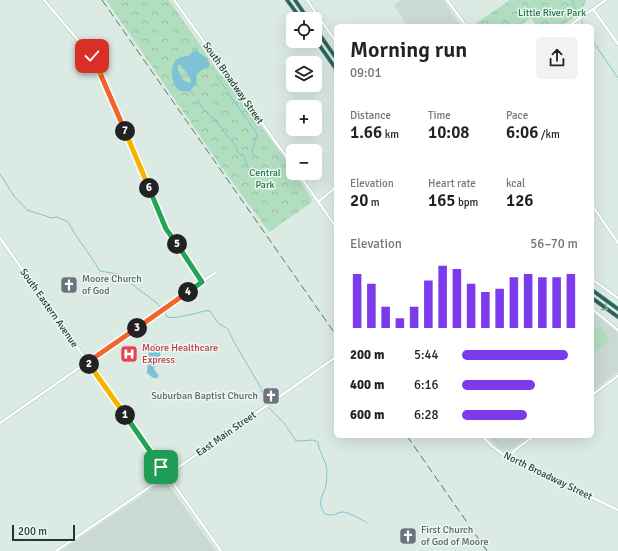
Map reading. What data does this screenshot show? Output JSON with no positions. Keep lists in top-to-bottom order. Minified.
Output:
{"streets":{"main road":["South Broadway Street","South Eastern Avenue","East Main Street","North Broadway Street"]},"crossings":[["South Eastern Avenue","East Main Street"]],"parks":["Little River Park","Central Park"],"places":{"church":["Moore Church of God","Suburban Baptist Church","First Church of God of Moore"],"hospital":["Moore Healthcare Express"]},"scale_bar":"200 m","page":{"map_buttons":["+","−"],"heading":["Morning run","09:01"],"stats":[["Distance","1.66 km"],["Time","10:08"],["Pace","6:06 /km"],["Elevation","20 m"],["Heart rate","165 bpm"],["kcal","126"]],"pins":["7","6","5","4","3","2","1"],"chart":["Elevation","56–70 m"],"list":[{"name":"200 m","note":"5:44"},{"name":"400 m","note":"6:16"},{"name":"600 m","note":"6:28"}],"scale":"200 m"}}
